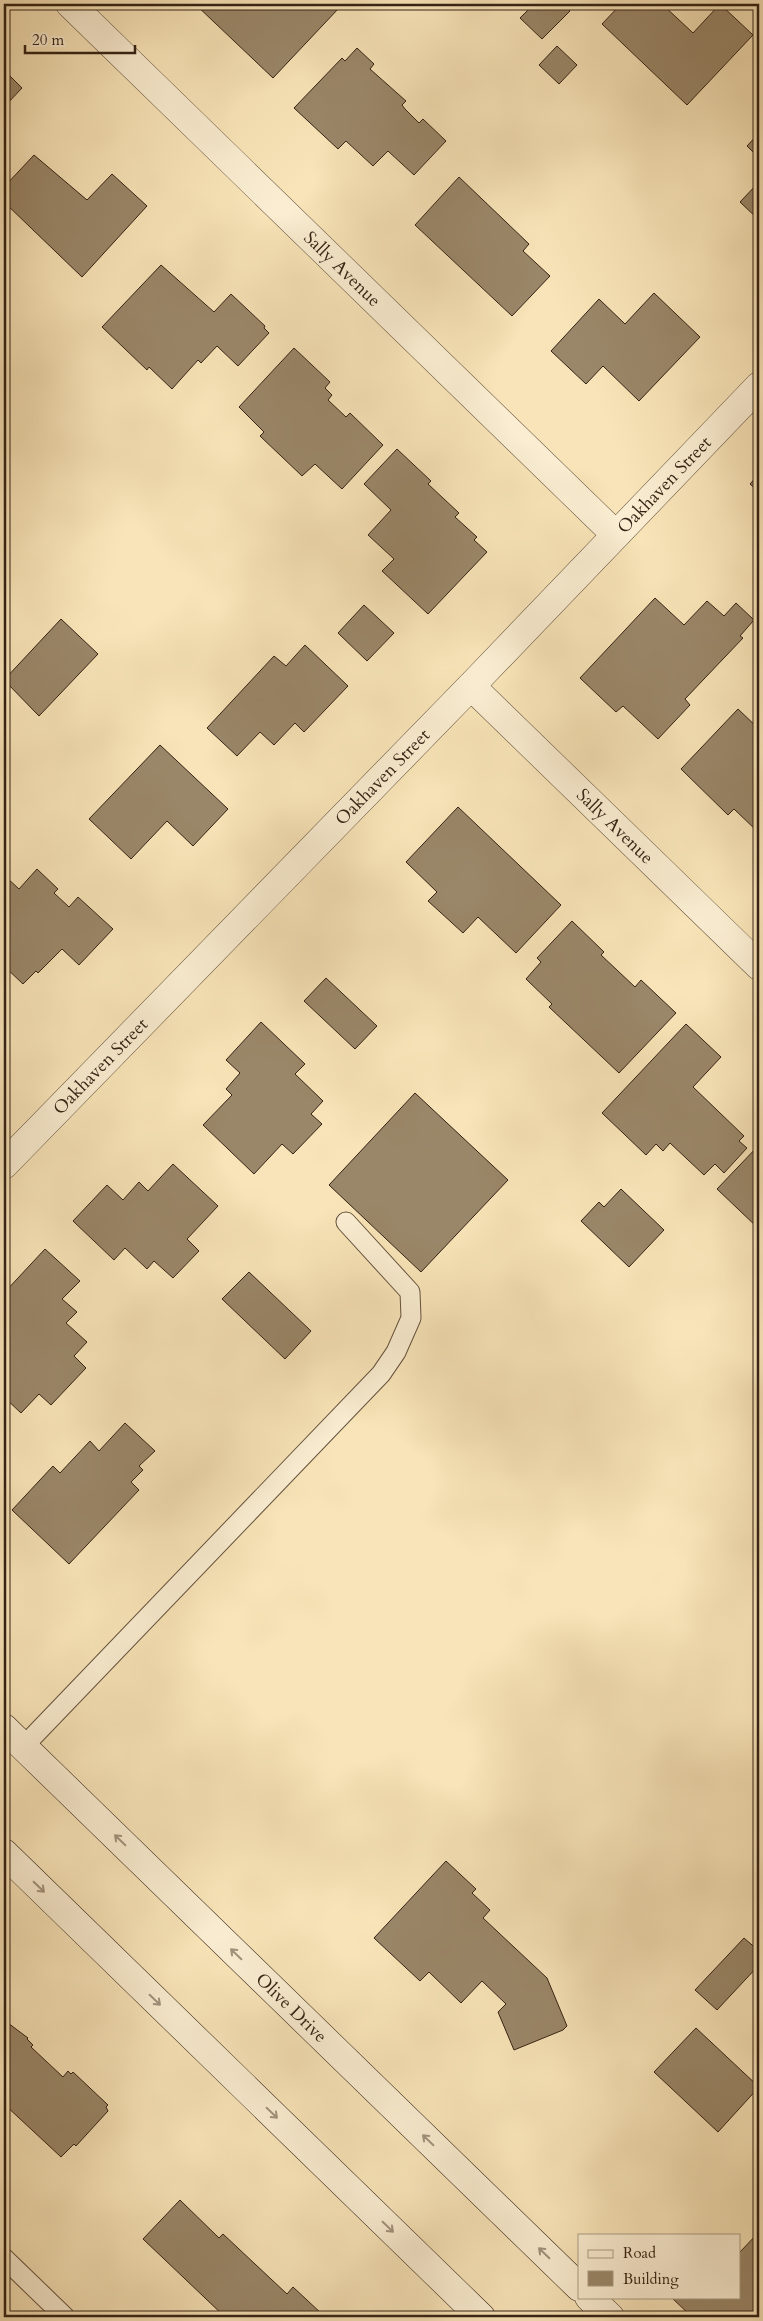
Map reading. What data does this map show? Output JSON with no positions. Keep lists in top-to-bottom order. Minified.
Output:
{"streets":{"street":["Sally Avenue","Oakhaven Street","Olive Drive"]},"crossings":[["Sally Avenue","Oakhaven Street"]],"legend":["Road","Building"],"scale_bar":"20 m"}
